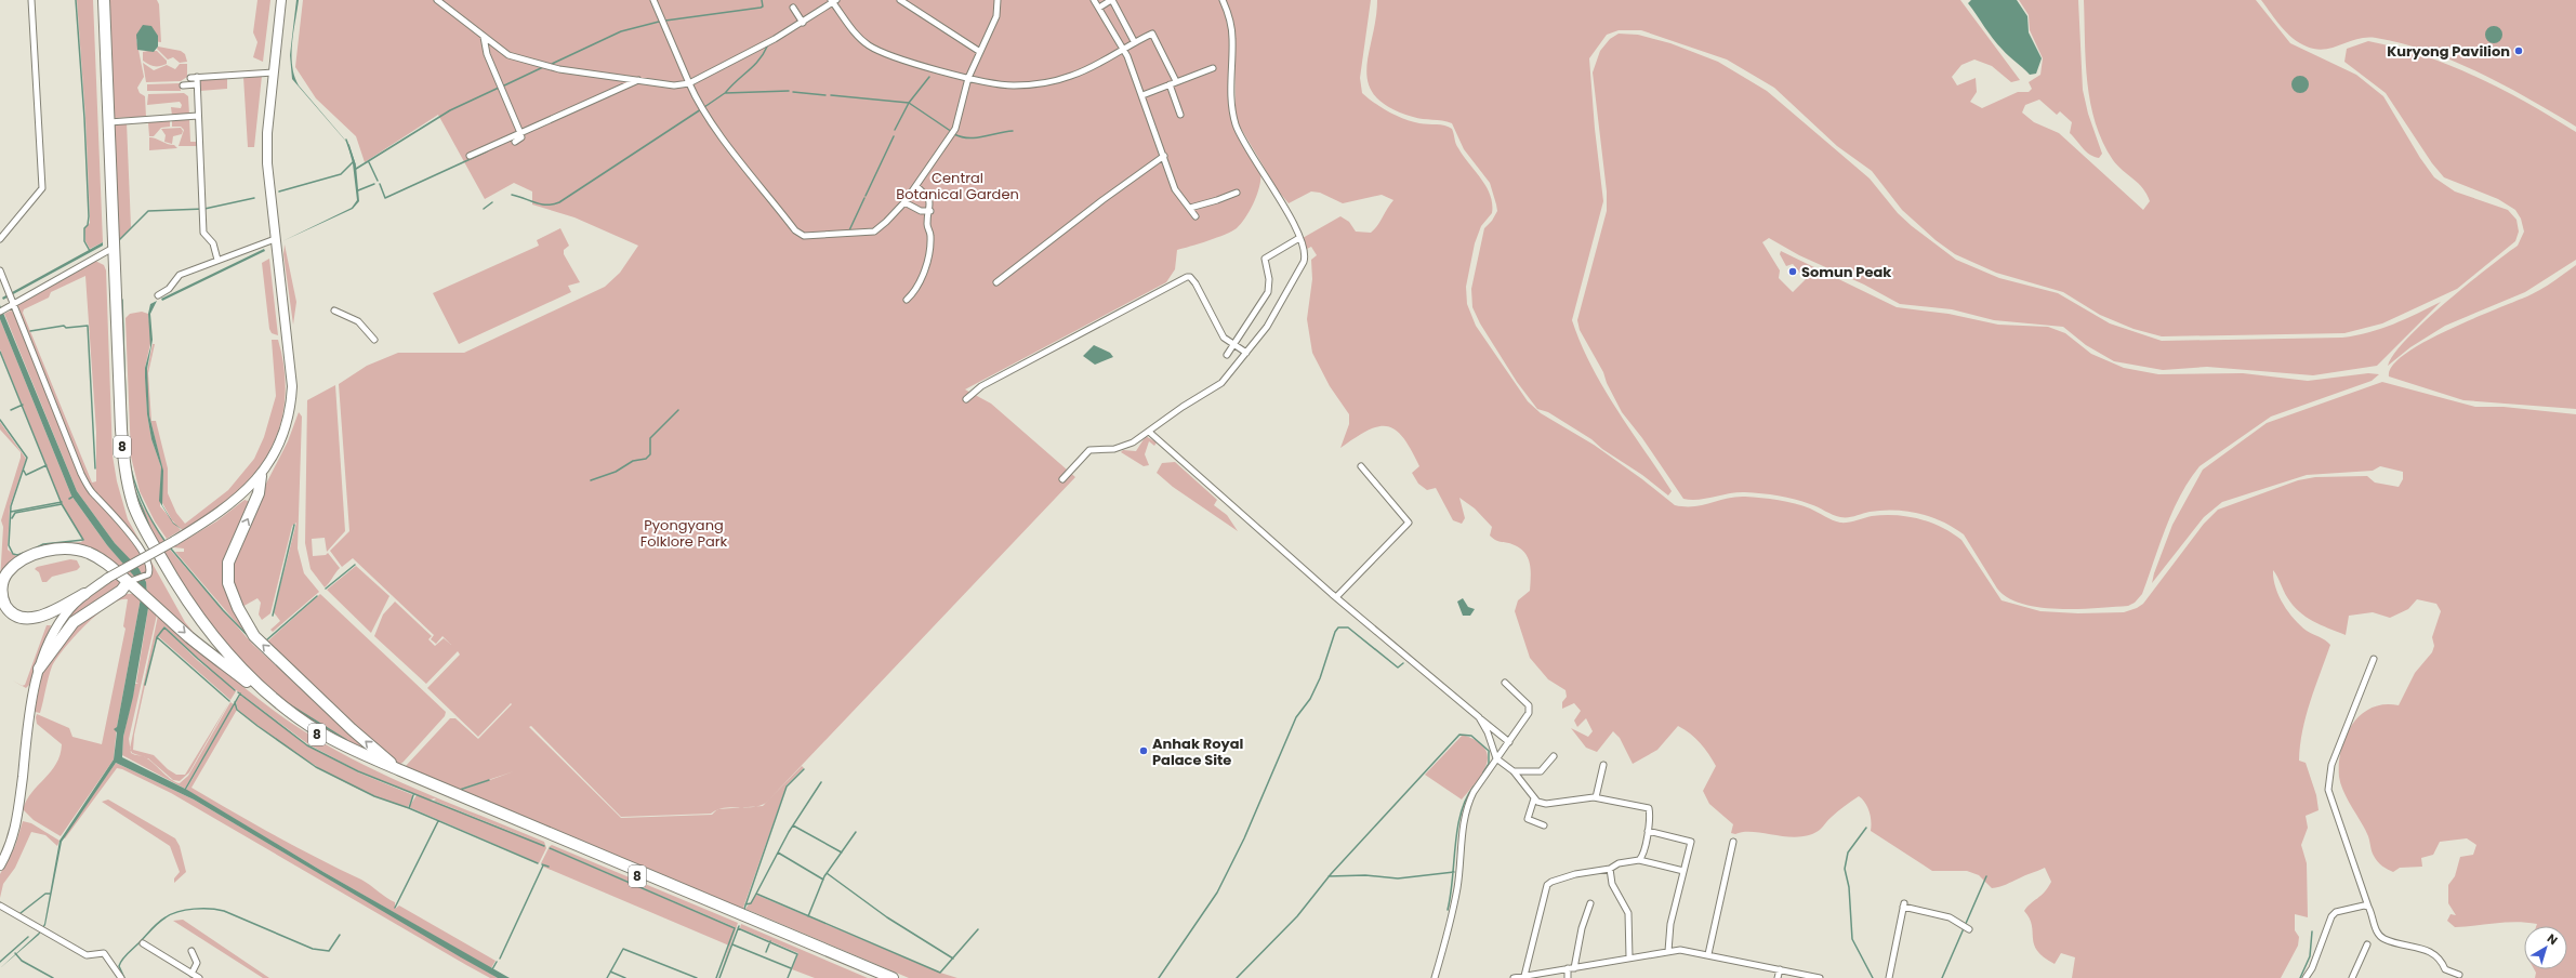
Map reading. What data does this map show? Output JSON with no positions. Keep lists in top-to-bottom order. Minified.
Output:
{"streets":{"highway":["8"]},"parks":["Central Botanical Garden","Pyongyang Folklore Park"],"places":["Kuryong Pavilion","Somun Peak","Anhak Royal Palace Site"],"north":"top right"}
